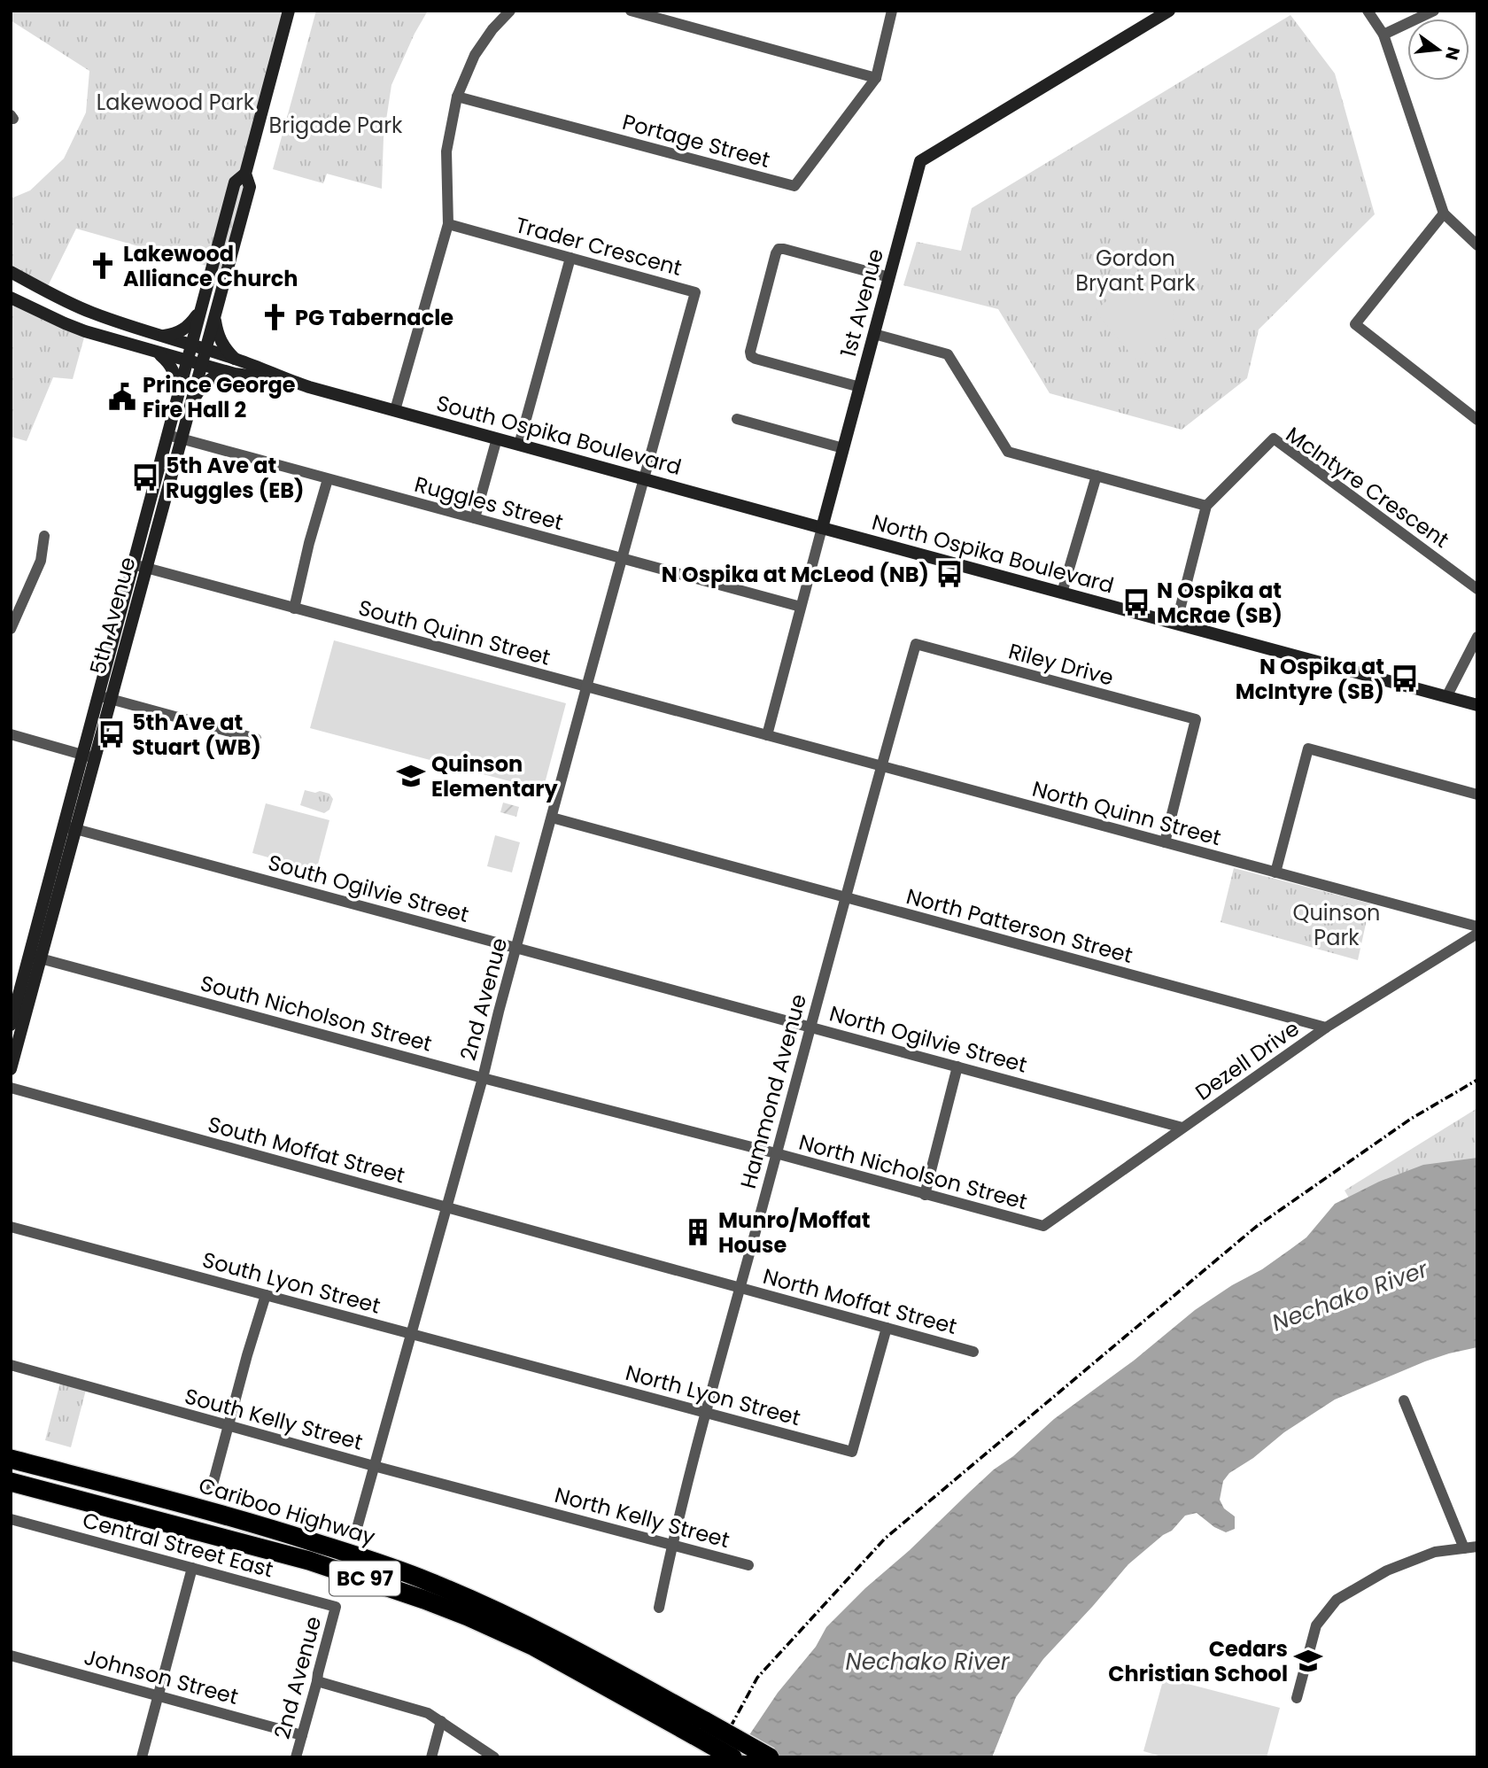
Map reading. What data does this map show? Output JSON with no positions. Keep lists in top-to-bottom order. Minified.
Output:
{"streets":{"highway":["Cariboo Highway","BC 97"],"main road":["1st Avenue","South Ospika Boulevard","North Ospika Boulevard","5th Avenue"],"street":["Portage Street","Trader Crescent","McIntyre Crescent","Ruggles Street","South Quinn Street","Riley Drive","North Quinn Street","South Ogilvie Street","North Patterson Street","2nd Avenue","South Nicholson Street","North Ogilvie Street","Dezell Drive","Hammond Avenue","South Moffat Street","North Nicholson Street","South Lyon Street","North Moffat Street","North Lyon Street","South Kelly Street","North Kelly Street","Central Street East","Johnson Street"]},"crossings":[["Trader Crescent","South Ospika Boulevard"],["Trader Crescent","2nd Avenue"],["1st Avenue","South Ospika Boulevard"],["1st Avenue","Ruggles Street"],["1st Avenue","North Ospika Boulevard"],["1st Avenue","South Quinn Street"],["1st Avenue","North Quinn Street"],["South Ospika Boulevard","North Ospika Boulevard"],["South Ospika Boulevard","5th Avenue"],["South Ospika Boulevard","2nd Avenue"],["Ruggles Street","5th Avenue"],["Ruggles Street","2nd Avenue"],["5th Avenue","South Quinn Street"],["5th Avenue","South Ogilvie Street"],["5th Avenue","South Nicholson Street"],["South Quinn Street","North Quinn Street"],["South Quinn Street","2nd Avenue"],["Riley Drive","North Quinn Street"],["Riley Drive","Hammond Avenue"],["North Quinn Street","Hammond Avenue"],["South Ogilvie Street","2nd Avenue"],["South Ogilvie Street","North Ogilvie Street"],["North Patterson Street","2nd Avenue"],["North Patterson Street","Dezell Drive"],["North Patterson Street","Hammond Avenue"],["2nd Avenue","South Nicholson Street"],["2nd Avenue","South Moffat Street"],["2nd Avenue","South Lyon Street"],["2nd Avenue","South Kelly Street"],["2nd Avenue","Central Street East"],["2nd Avenue","Johnson Street"],["South Nicholson Street","North Nicholson Street"],["North Ogilvie Street","Dezell Drive"],["North Ogilvie Street","Hammond Avenue"],["Dezell Drive","North Nicholson Street"],["Hammond Avenue","North Nicholson Street"],["Hammond Avenue","North Moffat Street"],["Hammond Avenue","North Lyon Street"],["Hammond Avenue","North Kelly Street"],["South Moffat Street","North Moffat Street"],["South Lyon Street","North Lyon Street"],["North Moffat Street","North Lyon Street"],["South Kelly Street","North Kelly Street"],["Cariboo Highway","BC 97"]],"water":["Nechako River"],"parks":["Lakewood Park","Brigade Park","Gordon Bryant Park","Quinson Park"],"places":{"church":["Lakewood Alliance Church","PG Tabernacle"],"public building":["Prince George Fire Hall 2"],"bus stop":["5th Ave at Ruggles (EB)","N Ospika at McLeod (NB)","N Ospika at McRae (SB)","N Ospika at McIntyre (SB)","5th Ave at Stuart (WB)"],"school or university":["Quinson Elementary","Cedars Christian School"],"building":["Munro/Moffat House"]},"north":"right"}
